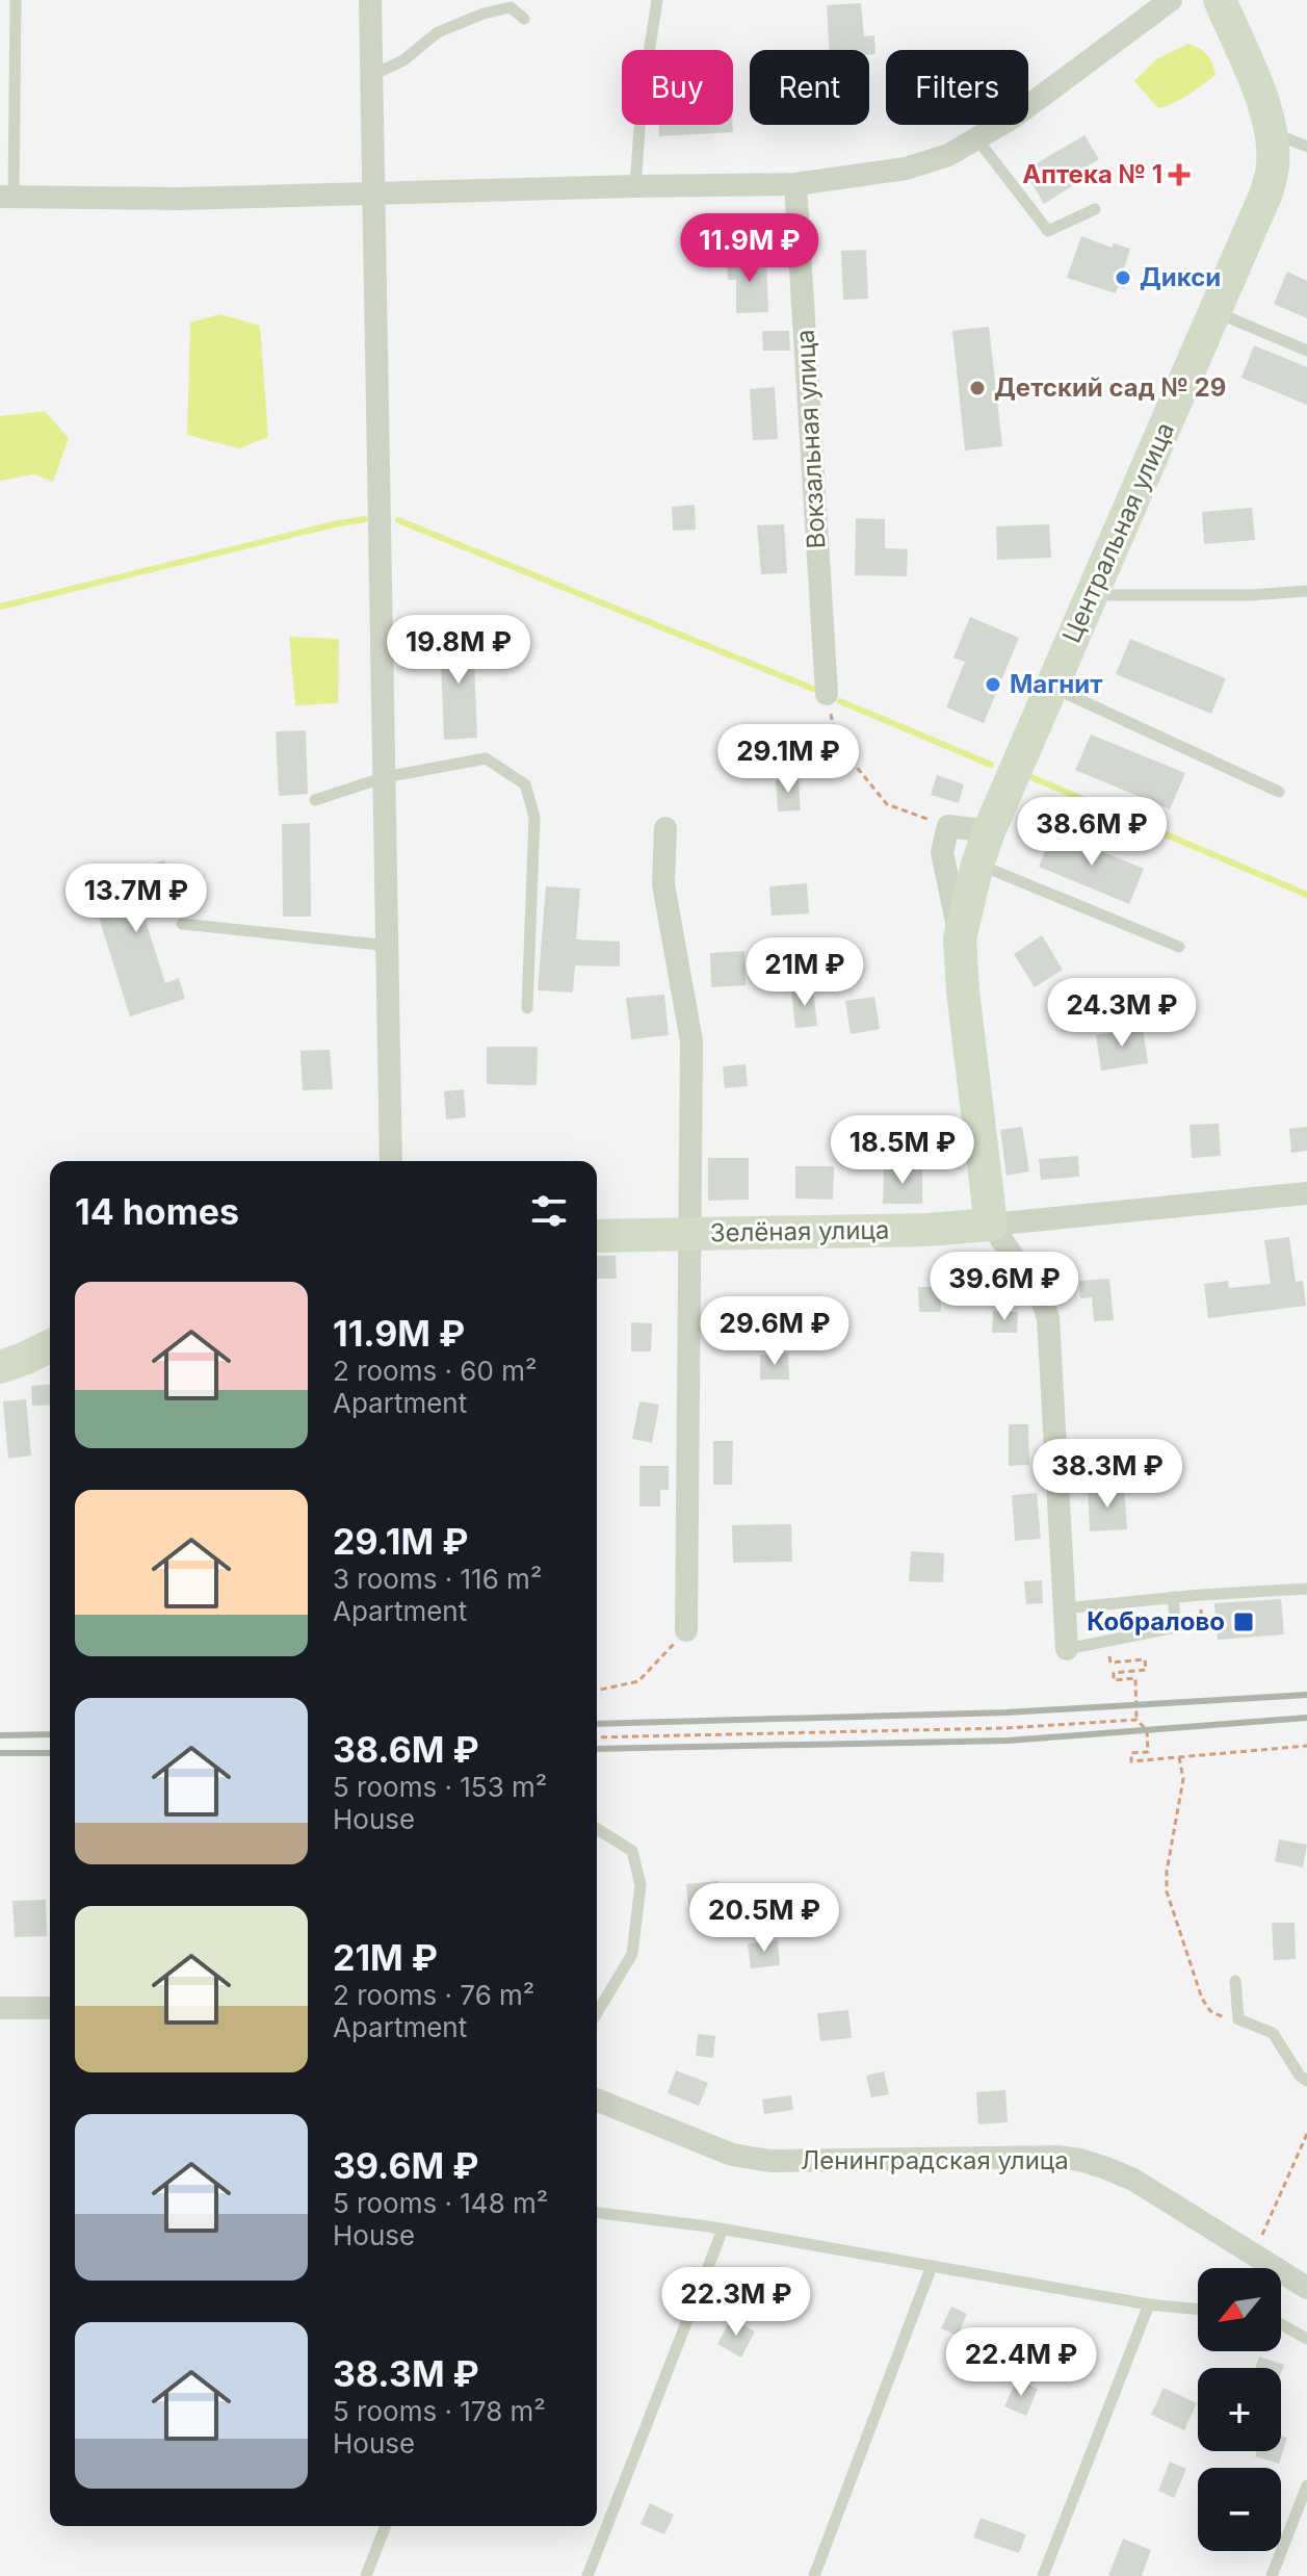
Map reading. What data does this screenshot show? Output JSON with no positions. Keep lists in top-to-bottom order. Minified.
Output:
{"streets":{"street":["Вокзальная улица","Центральная улица","Зелёная улица","Ленинградская улица"]},"crossings":[["Центральная улица","Зелёная улица"]],"places":{"health":["Аптека № 1"],"other":["Дикси","Детский сад № 29","Магнит"],"transit":["Кобралово"]},"north":"bottom left","page":{"chip":["Buy","Rent","Filters"],"price":["11.9M ₽","19.8M ₽","29.1M ₽","38.6M ₽","13.7M ₽","21M ₽","24.3M ₽","18.5M ₽","39.6M ₽","29.6M ₽","38.3M ₽","20.5M ₽","22.3M ₽","22.4M ₽"],"heading":"14 homes","list":[{"name":"11.9M ₽","note":"2 rooms · 60 m² · Apartment"},{"name":"29.1M ₽","note":"3 rooms · 116 m² · Apartment"},{"name":"38.6M ₽","note":"5 rooms · 153 m² · House"},{"name":"21M ₽","note":"2 rooms · 76 m² · Apartment"},{"name":"39.6M ₽","note":"5 rooms · 148 m² · House"},{"name":"38.3M ₽","note":"5 rooms · 178 m² · House"}],"map_buttons":["+","−"]}}
